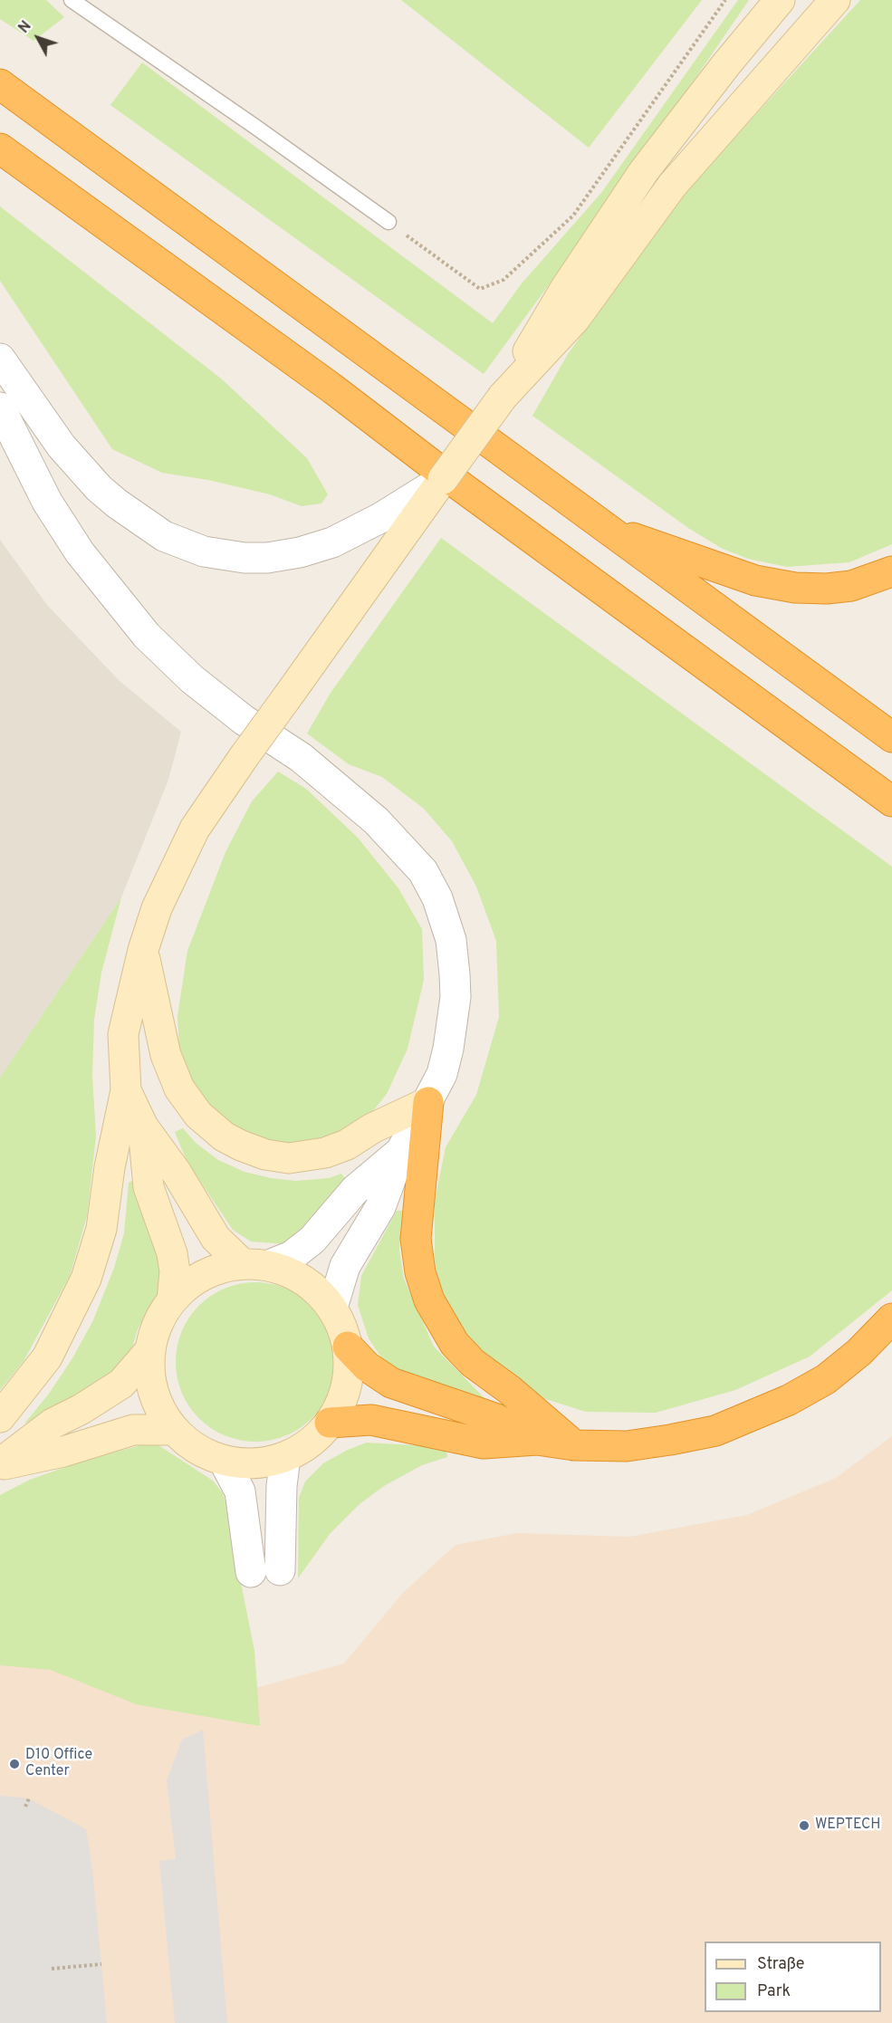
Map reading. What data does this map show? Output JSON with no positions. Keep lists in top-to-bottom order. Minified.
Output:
{"places":["D10 Office Center","WEPTECH"],"legend":["Straße","Park"],"north":"top left"}
